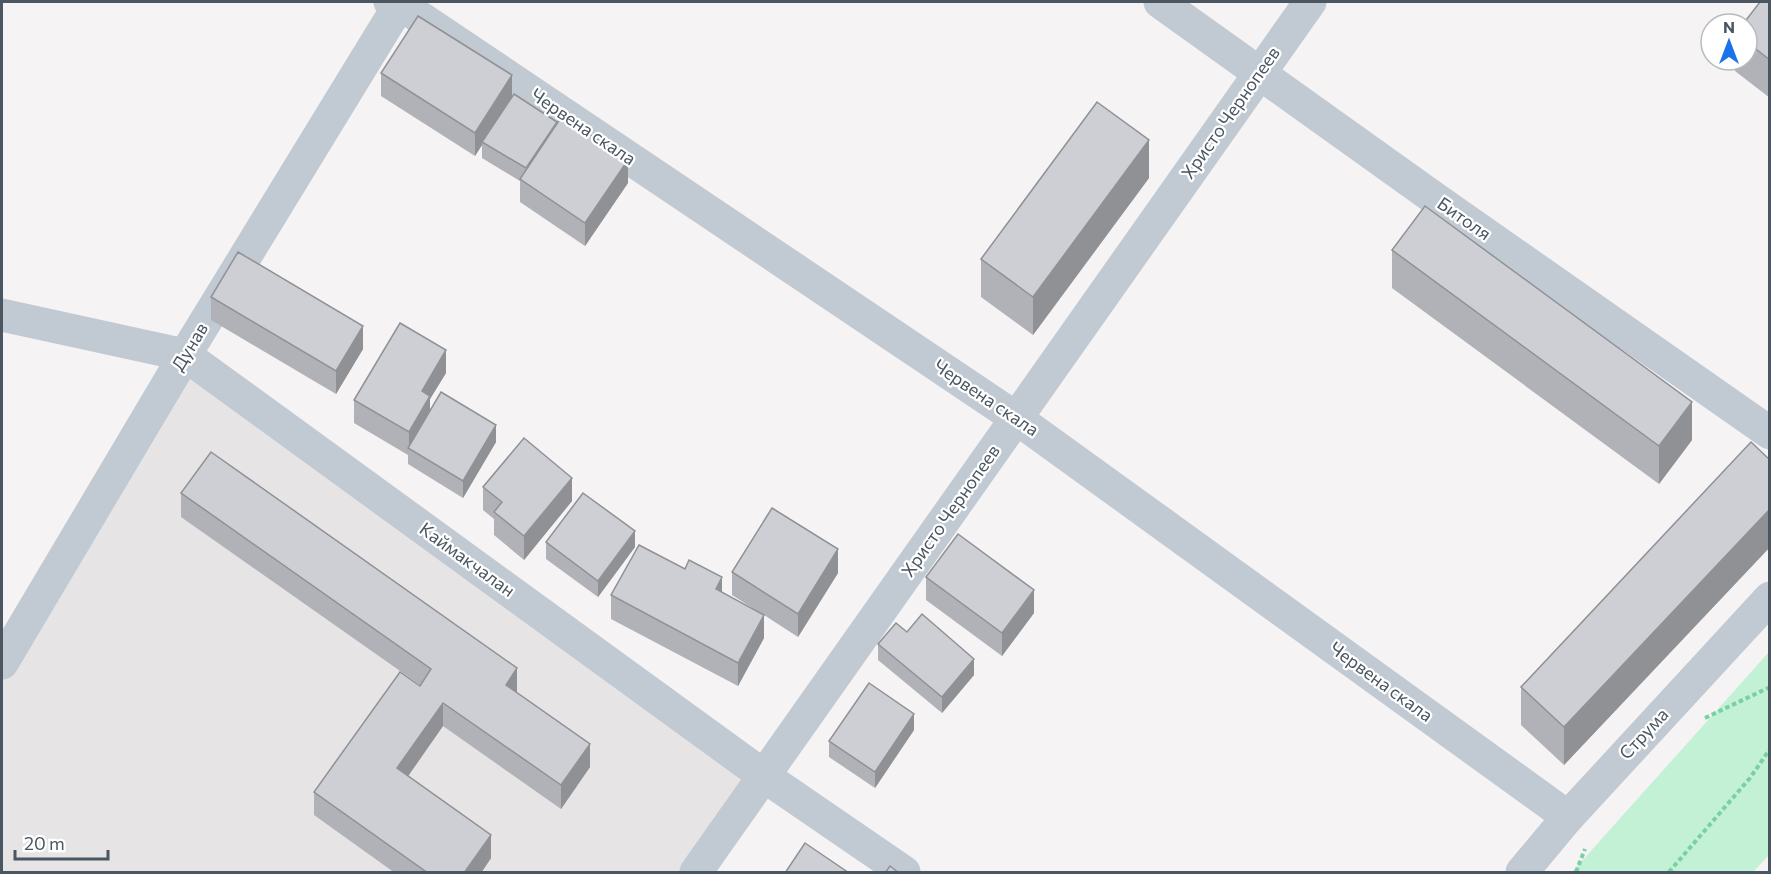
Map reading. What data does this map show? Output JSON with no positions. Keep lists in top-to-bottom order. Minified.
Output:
{"streets":{"street":["Христо Чернопеев","Червена скала","Битоля","Дунав","Каймакчалан","Струма"]},"crossings":[["Христо Чернопеев","Червена скала"],["Христо Чернопеев","Битоля"],["Христо Чернопеев","Каймакчалан"],["Червена скала","Дунав"],["Червена скала","Струма"],["Дунав","Каймакчалан"]],"scale_bar":"20 m","north":"top"}
